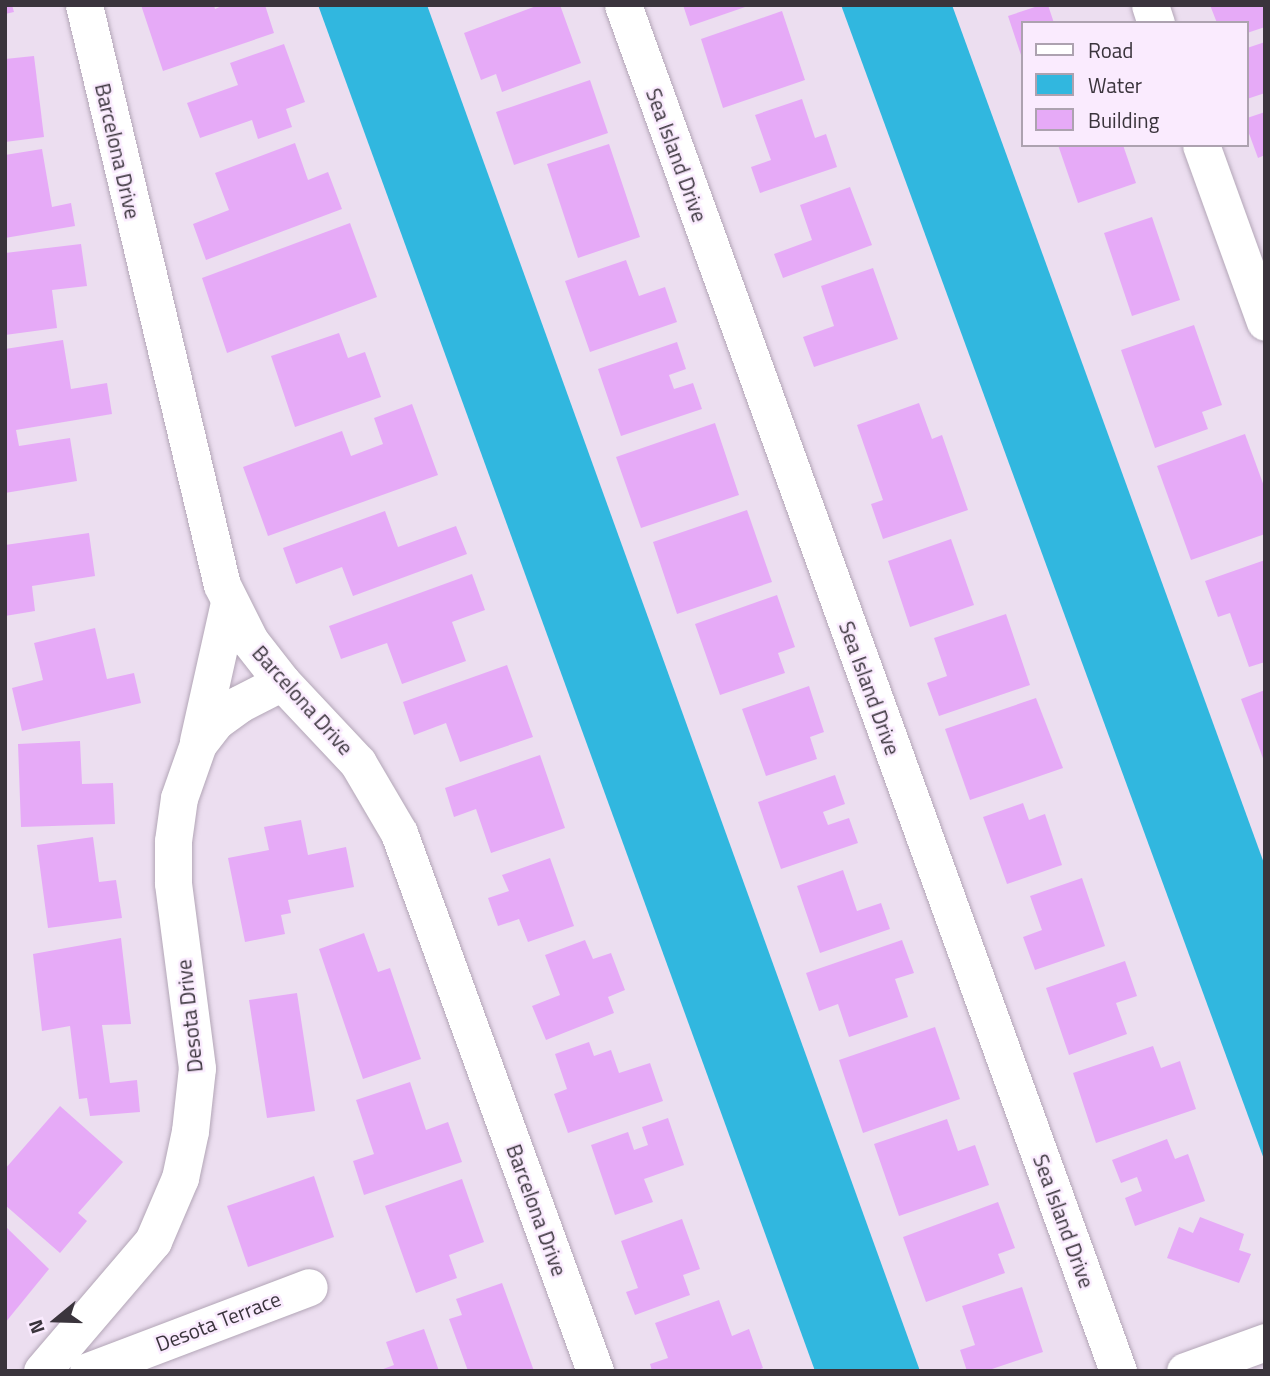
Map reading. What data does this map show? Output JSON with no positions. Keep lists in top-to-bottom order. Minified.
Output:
{"streets":{"street":["Barcelona Drive","Sea Island Drive","Desota Drive","Desota Terrace"]},"crossings":[["Barcelona Drive","Desota Drive"]],"legend":["Road","Water","Building"],"north":"left"}
